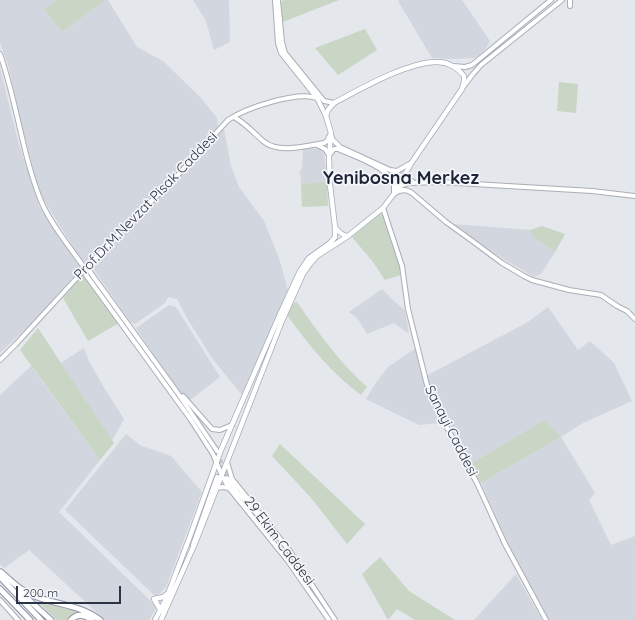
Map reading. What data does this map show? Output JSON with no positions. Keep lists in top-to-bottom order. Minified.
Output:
{"streets":{"main road":["Prof.Dr.M.Nevzat Pisak Caddesi","Sanayi Caddesi","29 Ekim Caddesi"]},"crossings":[["Prof.Dr.M.Nevzat Pisak Caddesi","29 Ekim Caddesi"]],"districts":["Yenibosna Merkez"],"scale_bar":"200 m"}
